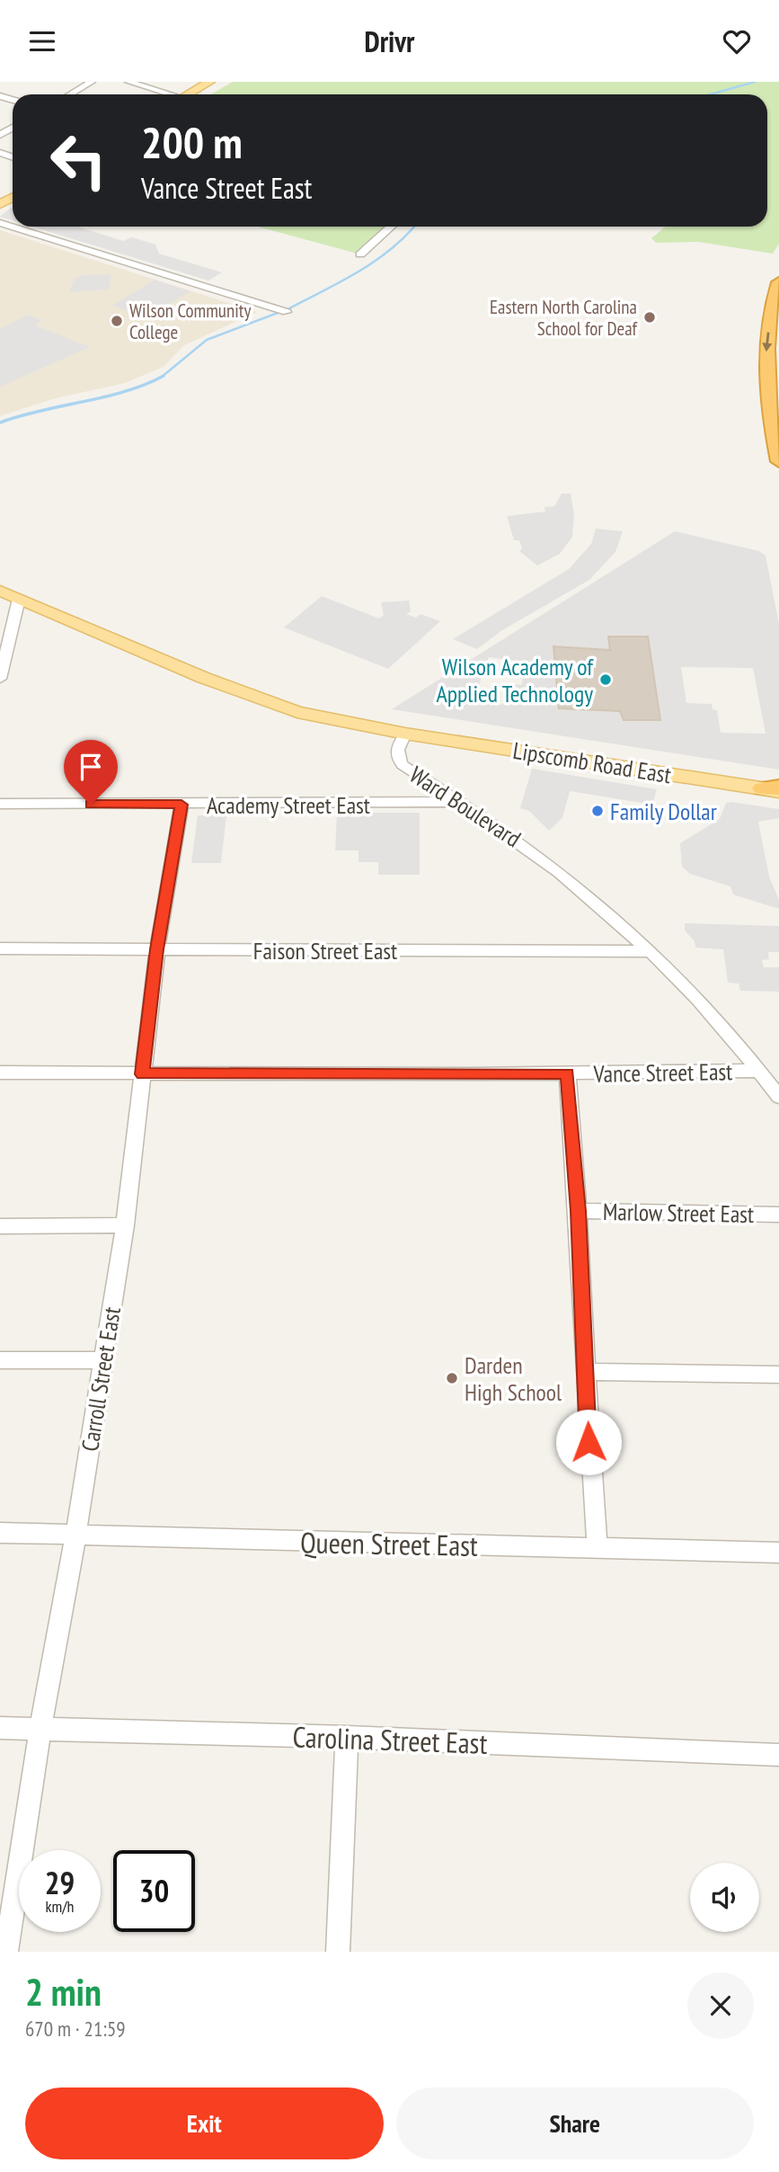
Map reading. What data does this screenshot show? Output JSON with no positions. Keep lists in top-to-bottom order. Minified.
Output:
{"streets":{"main road":["Lipscomb Road East","Ward Boulevard"],"street":["Academy Street East","Faison Street East","Vance Street East","Marlow Street East","Carroll Street East","Queen Street East","Carolina Street East"]},"crossings":[["Lipscomb Road East","Ward Boulevard"],["Academy Street East","Ward Boulevard"],["Academy Street East","Carroll Street East"],["Ward Boulevard","Faison Street East"],["Ward Boulevard","Vance Street East"],["Faison Street East","Carroll Street East"],["Vance Street East","Carroll Street East"],["Carroll Street East","Queen Street East"],["Carroll Street East","Carolina Street East"]],"places":["Eastern North Carolina School for Deaf","Wilson Community College","Wilson Academy of Applied Technology","Family Dollar","Darden High School"],"page":{"header":"Drivr","turn":["200 m","Vance Street East"],"speed":"29 km/h","limit":"30","heading":["2 min","670 m · 21:59"],"buttons":["Exit","Share"]}}
